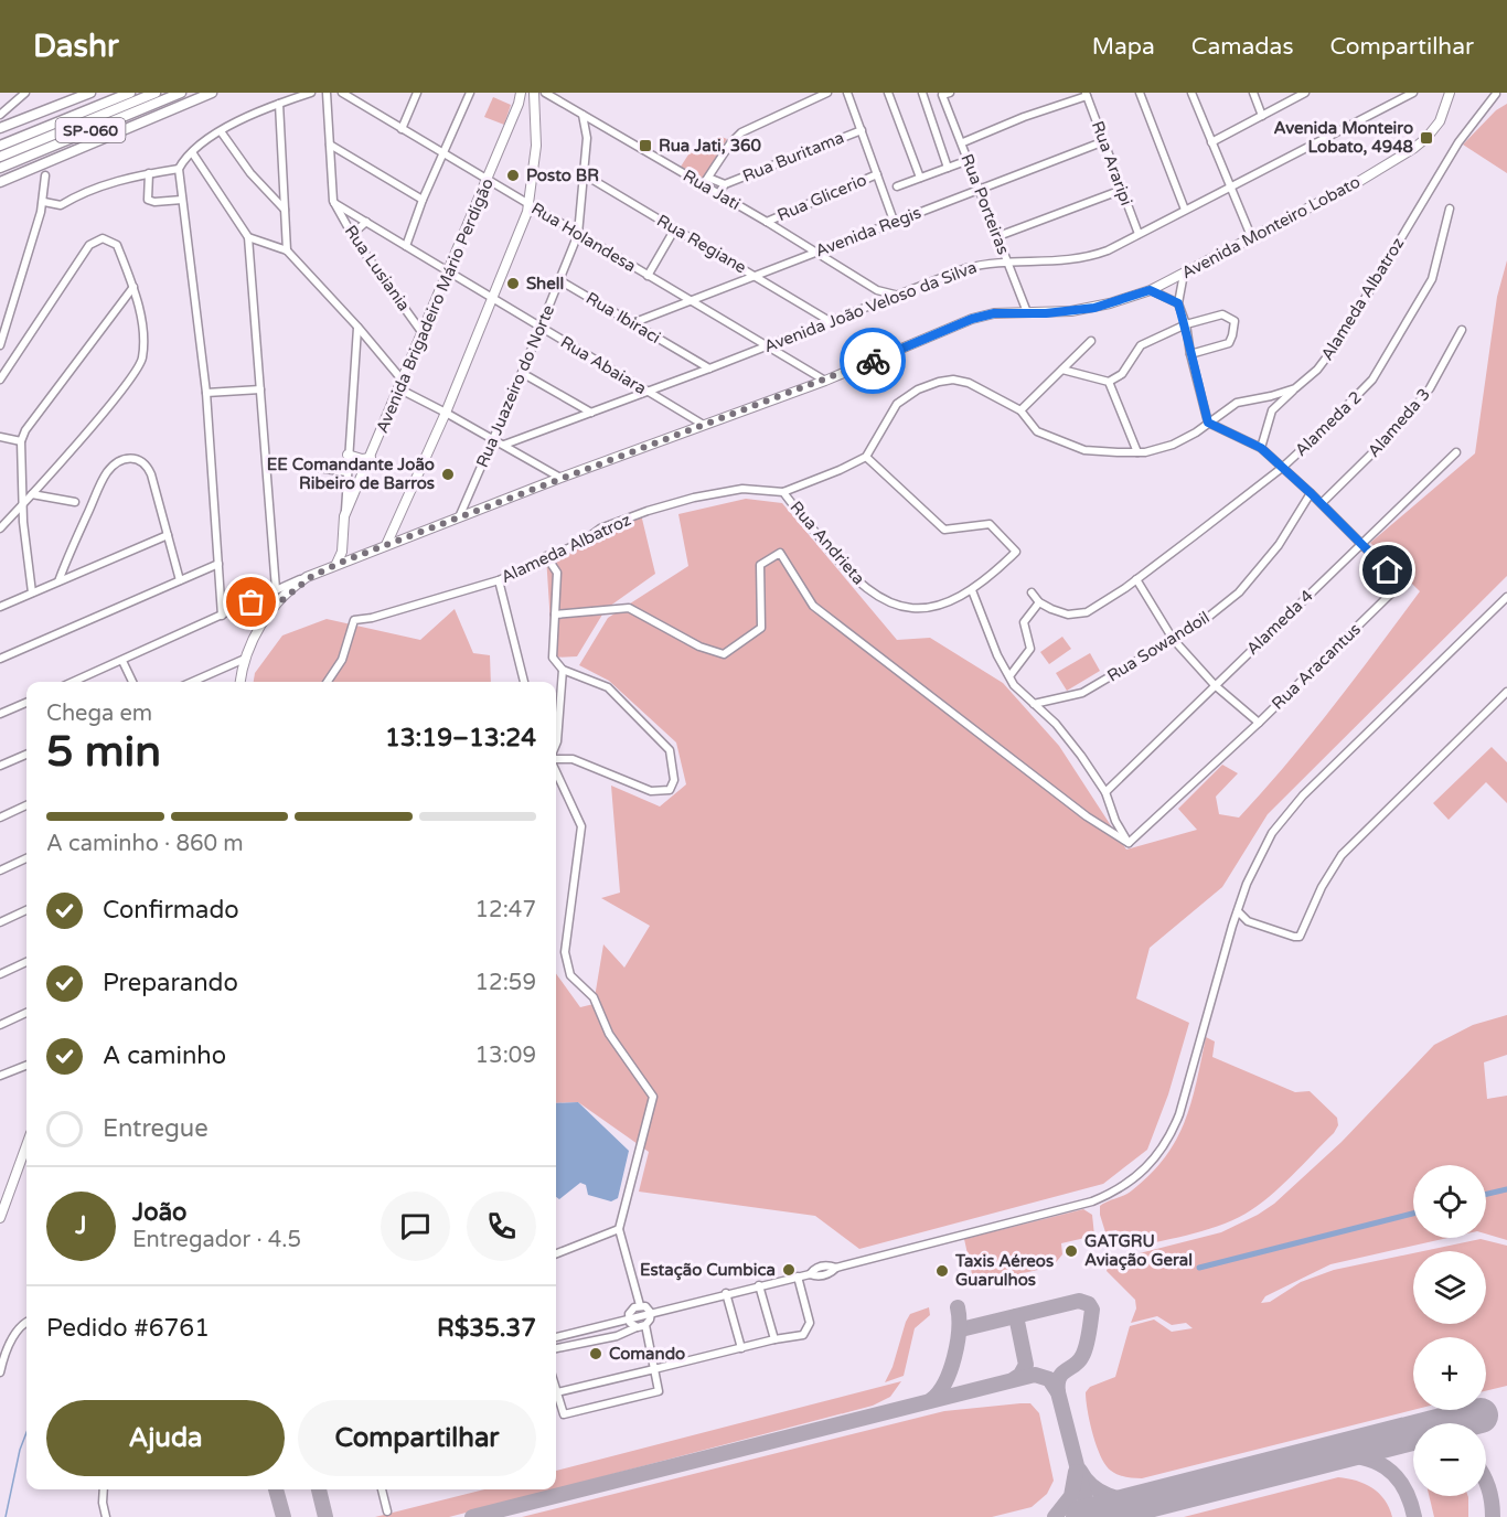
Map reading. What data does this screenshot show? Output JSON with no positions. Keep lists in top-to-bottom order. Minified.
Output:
{"streets":{"highway":["SP-060"],"main road":["Avenida Monteiro Lobato","Avenida Brigadeiro Mário Perdigão"],"street":["Rua Buritama","Rua Araripi","Rua Jati","Rua Glicerio","Rua Porteiras","Avenida Regis","Rua Holandesa","Rua Regiane","Rua Lusiania","Alameda Albatroz","Avenida João Veloso da Silva","Rua Ibiraci","Rua Abaiara","Rua Juazeiro do Norte","Alameda 3","Alameda 2","Rua Andrieta","Alameda 4","Rua Sowandoil","Rua Aracantus"]},"crossings":[["Rua Buritama","Rua Jati"],["Rua Araripi","Avenida Regis"],["Rua Araripi","Avenida João Veloso da Silva"],["Rua Jati","Rua Glicerio"],["Rua Jati","Avenida Regis"],["Rua Jati","Avenida João Veloso da Silva"],["Rua Jati","Rua Juazeiro do Norte"],["Rua Porteiras","Avenida Monteiro Lobato"],["Rua Porteiras","Avenida Regis"],["Rua Porteiras","Avenida João Veloso da Silva"],["Avenida Monteiro Lobato","Rua Holandesa"],["Avenida Monteiro Lobato","Rua Abaiara"],["Avenida Monteiro Lobato","Rua Juazeiro do Norte"],["Avenida Regis","Rua Holandesa"],["Avenida Regis","Rua Regiane"],["Avenida Regis","Rua Ibiraci"],["Rua Holandesa","Avenida Brigadeiro Mário Perdigão"],["Rua Holandesa","Avenida João Veloso da Silva"],["Rua Holandesa","Rua Juazeiro do Norte"],["Rua Regiane","Avenida João Veloso da Silva"],["Rua Regiane","Rua Juazeiro do Norte"],["Rua Lusiania","Avenida Brigadeiro Mário Perdigão"],["Rua Lusiania","Rua Abaiara"],["Alameda Albatroz","Rua Andrieta"],["Alameda Albatroz","Rua Aracantus"],["Avenida Brigadeiro Mário Perdigão","Rua Abaiara"],["Avenida João Veloso da Silva","Rua Ibiraci"],["Avenida João Veloso da Silva","Rua Abaiara"],["Rua Ibiraci","Rua Juazeiro do Norte"],["Rua Abaiara","Rua Juazeiro do Norte"],["Alameda 3","Rua Aracantus"],["Alameda 2","Rua Aracantus"],["Alameda 4","Rua Aracantus"],["Rua Sowandoil","Rua Aracantus"]],"places":{"transit":["Avenida Monteiro Lobato, 4948","Rua Jati, 360"],"other":["Posto BR","Shell","EE Comandante João Ribeiro de Barros","GATGRU Aviação Geral","Estação Cumbica","Taxis Aéreos Guarulhos","Comando"]},"page":{"header":"Dashr","nav":["Mapa","Camadas","Compartilhar"],"heading":["5 min","Chega em","13:19–13:24"],"panel":["João","Entregador · 4.5","Pedido #6761","R$35.37"],"bar":"A caminho · 860 m","list":[["Confirmado","12:47"],["Preparando","12:59"],["A caminho","13:09"],"Entregue"],"map_buttons":["+","−"],"round":"J","buttons":["Ajuda","Compartilhar"]}}
